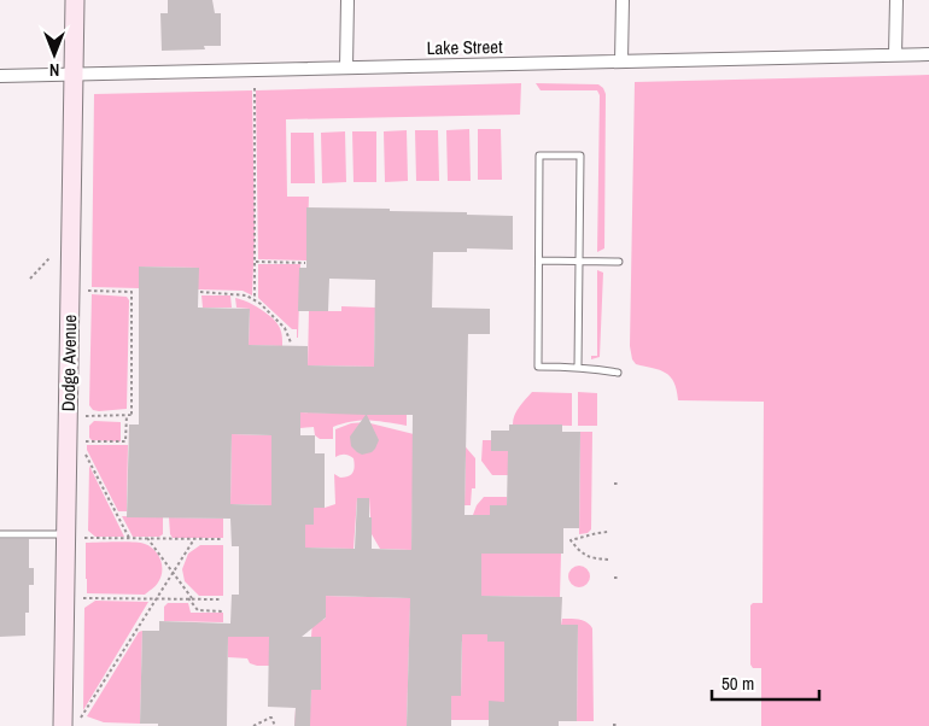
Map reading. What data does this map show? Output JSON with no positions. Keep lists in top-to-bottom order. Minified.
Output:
{"streets":{"main road":["Dodge Avenue"],"street":["Lake Street"]},"crossings":[["Lake Street","Dodge Avenue"]],"scale_bar":"50 m","north":"bottom"}
